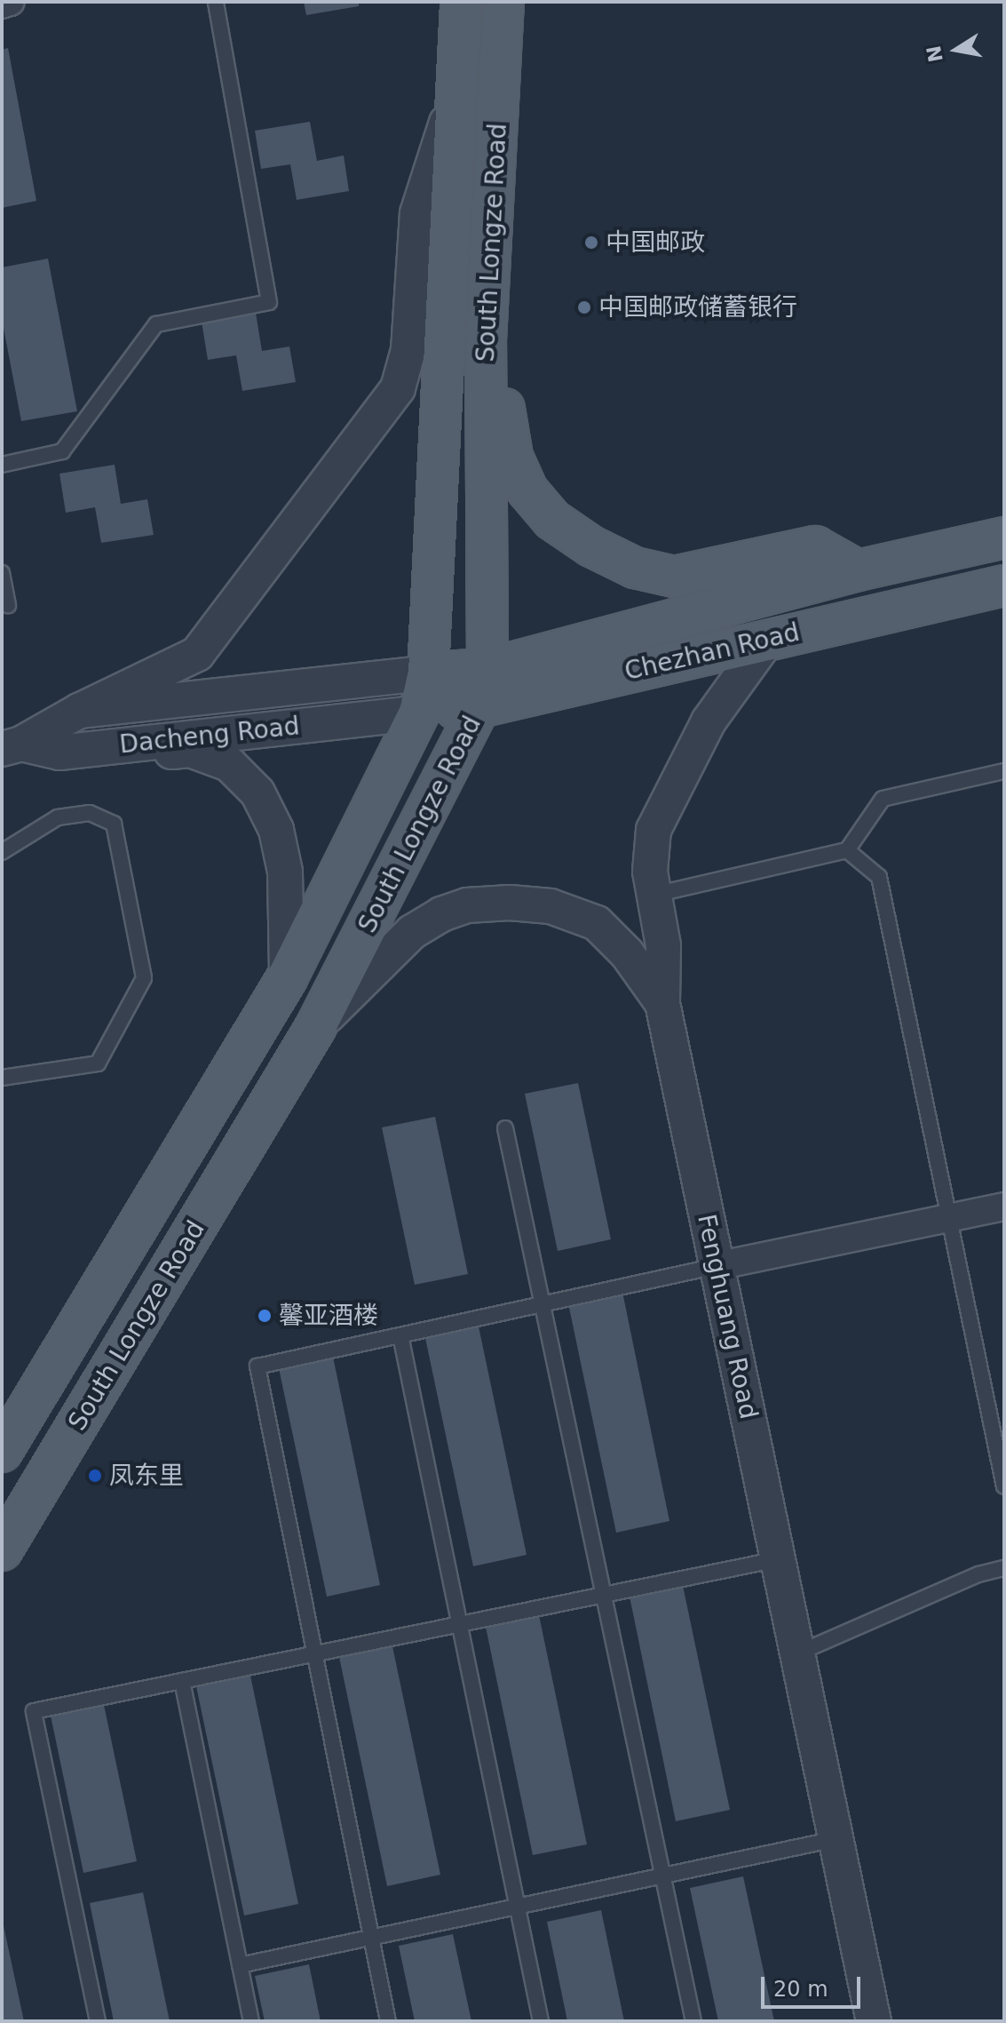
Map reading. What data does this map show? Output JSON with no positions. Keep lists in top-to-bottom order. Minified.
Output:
{"streets":{"main road":["South Longze Road","Chezhan Road"],"street":["Dacheng Road","Fenghuang Road"]},"crossings":[["South Longze Road","Chezhan Road"],["South Longze Road","Dacheng Road"],["Chezhan Road","Dacheng Road"],["Chezhan Road","Fenghuang Road"]],"places":["中国邮政","中国邮政储蓄银行","馨亚酒楼","凤东里"],"scale_bar":"20 m","north":"left"}
